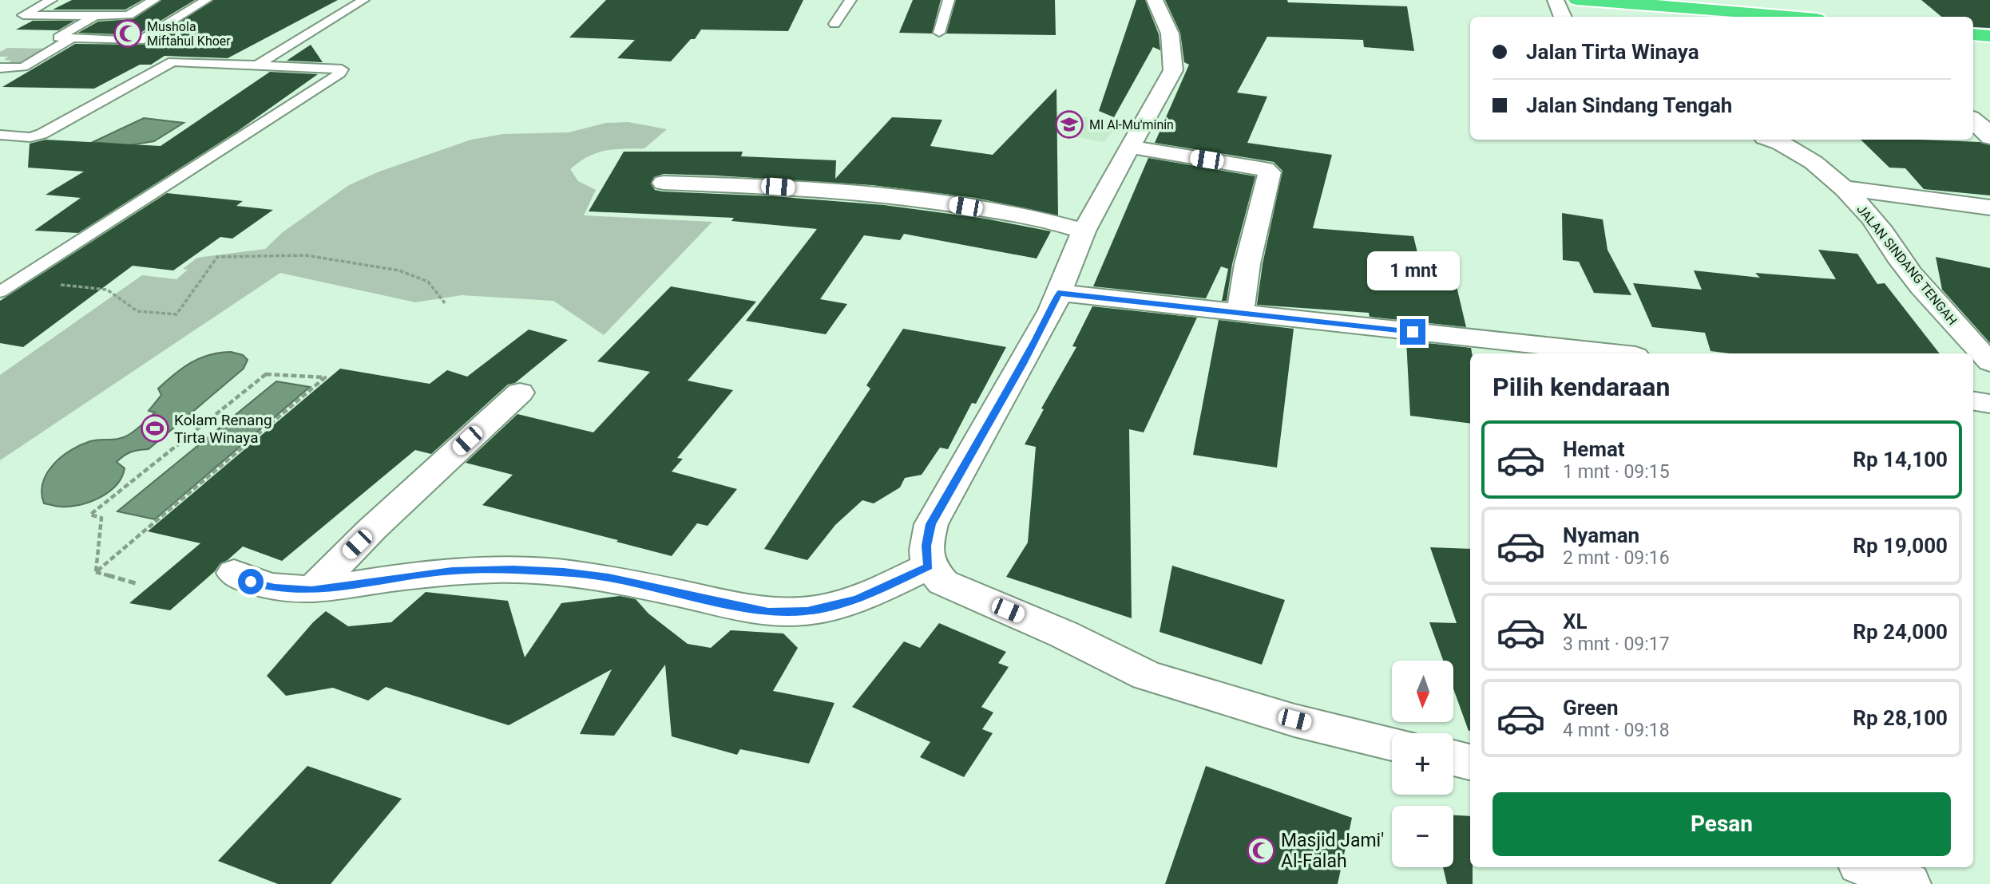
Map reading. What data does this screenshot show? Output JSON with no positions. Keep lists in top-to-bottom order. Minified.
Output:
{"streets":{"street":["JALAN SINDANG TENGAH"]},"places":{"mosque":["Mushola Miftahul Khoer","Masjid Jami' Al-Falah"],"school or university":["MI Al-Mu'minin"],"sports":["Kolam Renang Tirta Winaya"]},"north":"bottom","page":{"banner":["Jalan Tirta Winaya","Jalan Sindang Tengah"],"bubble":"1 mnt","heading":"Pilih kendaraan","list":[{"name":"Hemat","note":"1 mnt · 09:15","value":"Rp 14,100"},{"name":"Nyaman","note":"2 mnt · 09:16","value":"Rp 19,000"},{"name":"XL","note":"3 mnt · 09:17","value":"Rp 24,000"},{"name":"Green","note":"4 mnt · 09:18","value":"Rp 28,100"}],"map_buttons":["+","−"],"buttons":"Pesan"}}
